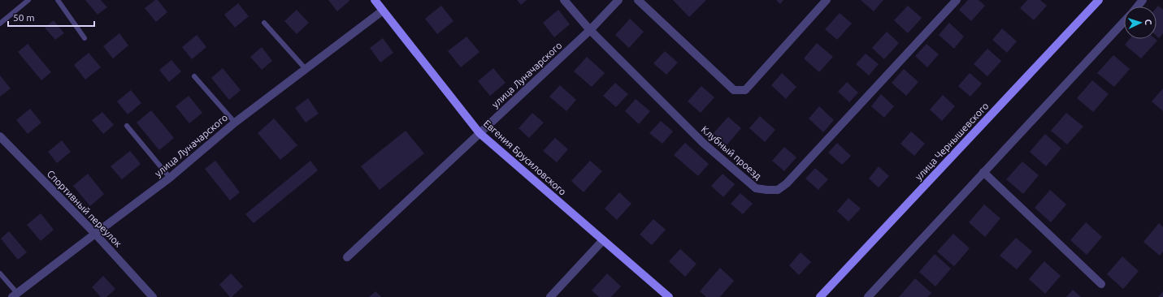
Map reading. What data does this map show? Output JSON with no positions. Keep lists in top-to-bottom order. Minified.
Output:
{"streets":{"street":["улица Луначарского","улица Чернышевского","Клубный проезд","Евгения Брусиловского","Спортивный переулок"]},"crossings":[["улица Луначарского","Клубный проезд"],["улица Луначарского","Евгения Брусиловского"],["улица Луначарского","Спортивный переулок"]],"scale_bar":"50 m","north":"right"}
